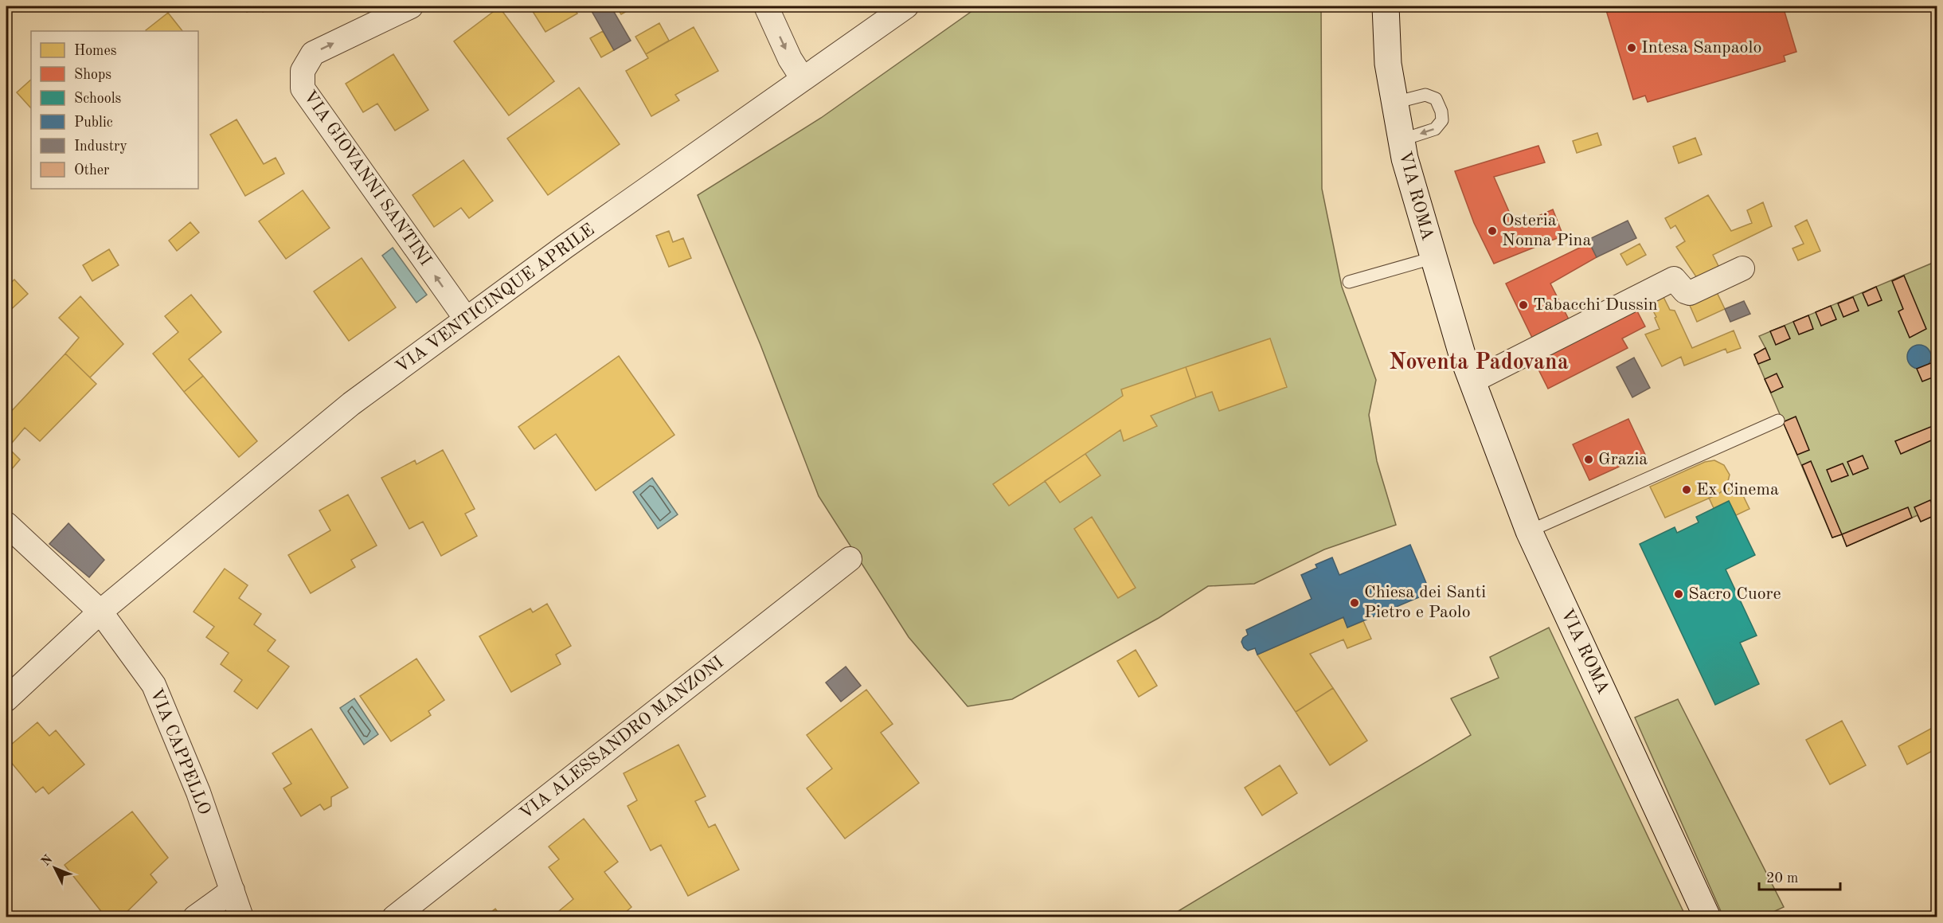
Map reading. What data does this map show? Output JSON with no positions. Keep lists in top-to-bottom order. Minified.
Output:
{"streets":{"street":["VIA GIOVANNI SANTINI","VIA ROMA","VIA VENTICINQUE APRILE","VIA ALESSANDRO MANZONI","VIA CAPPELLO"]},"crossings":[["VIA GIOVANNI SANTINI","VIA VENTICINQUE APRILE"],["VIA VENTICINQUE APRILE","VIA CAPPELLO"]],"districts":["Noventa Padovana"],"places":["Intesa Sanpaolo","Osteria Nonna Pina","Tabacchi Dussin","Grazia","Ex Cinema","Sacro Cuore","Chiesa dei Santi Pietro e Paolo"],"legend":["Homes","Shops","Schools","Public","Industry","Other"],"scale_bar":"20 m","north":"top left"}
